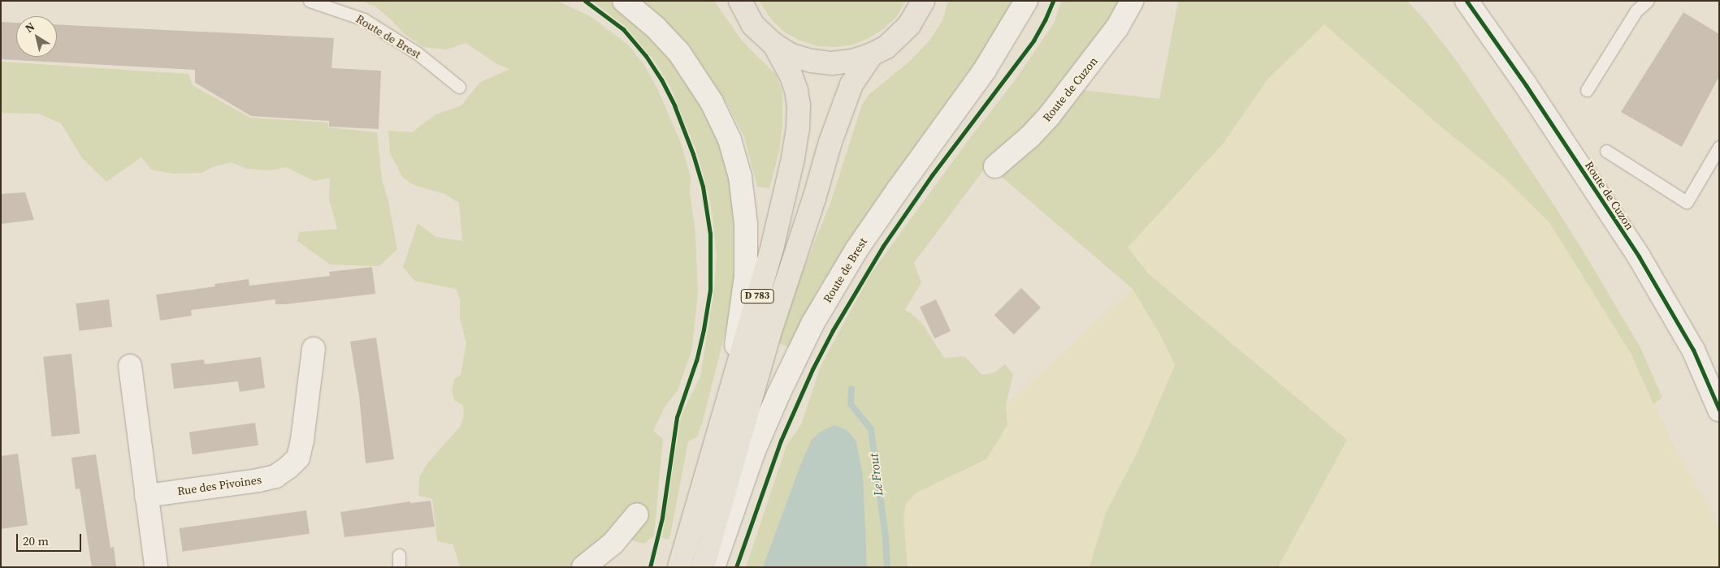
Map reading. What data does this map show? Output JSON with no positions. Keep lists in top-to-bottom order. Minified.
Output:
{"streets":{"main road":["D 783"],"street":["Route de Brest","Route de Cuzon","Rue des Pivoines"]},"water":["Le Frout"],"scale_bar":"20 m","north":"top left"}
